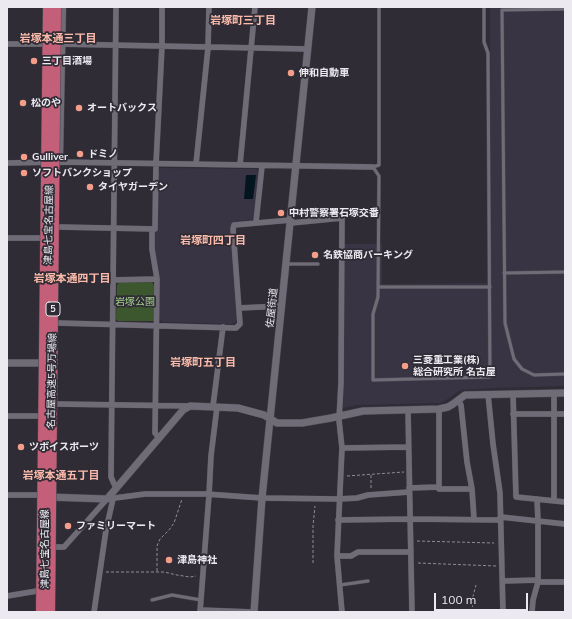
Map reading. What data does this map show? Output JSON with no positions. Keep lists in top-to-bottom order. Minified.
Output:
{"streets":{"highway":["5","名古屋高速5号万場線"],"main road":["津島七宝名古屋線"],"street":["佐屋街道"]},"districts":["岩塚町三丁目","岩塚本通三丁目","岩塚町四丁目","岩塚本通四丁目","岩塚町五丁目","岩塚本通五丁目"],"parks":["岩塚公園"],"places":["三丁目酒場","伸和自動車","松のや","オートバックス","ドミノ","Gulliver","ソフトバンクショップ","タイヤガーデン","中村警察署石塚交番","名鉄協商パーキング","三菱重工業(株) 総合研究所 名古屋","ツボイスポーツ","ファミリーマート","津島神社"],"scale_bar":"100 m"}
